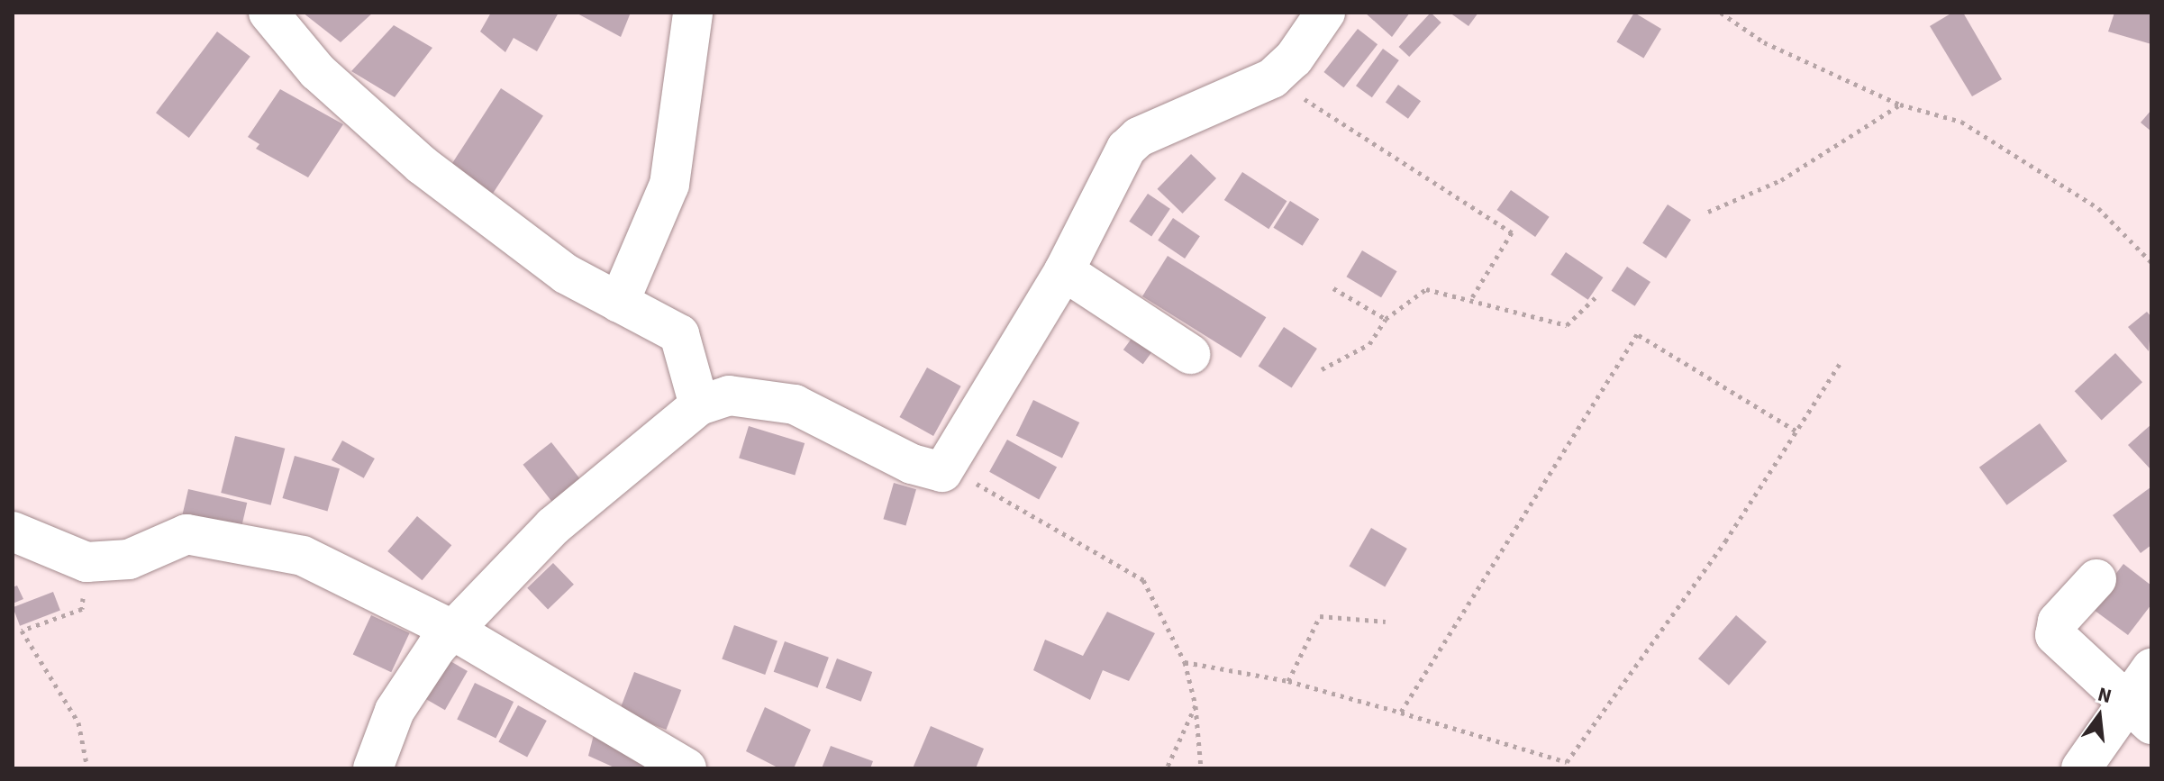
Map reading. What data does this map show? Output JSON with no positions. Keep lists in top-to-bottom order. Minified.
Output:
{"north":"top"}
